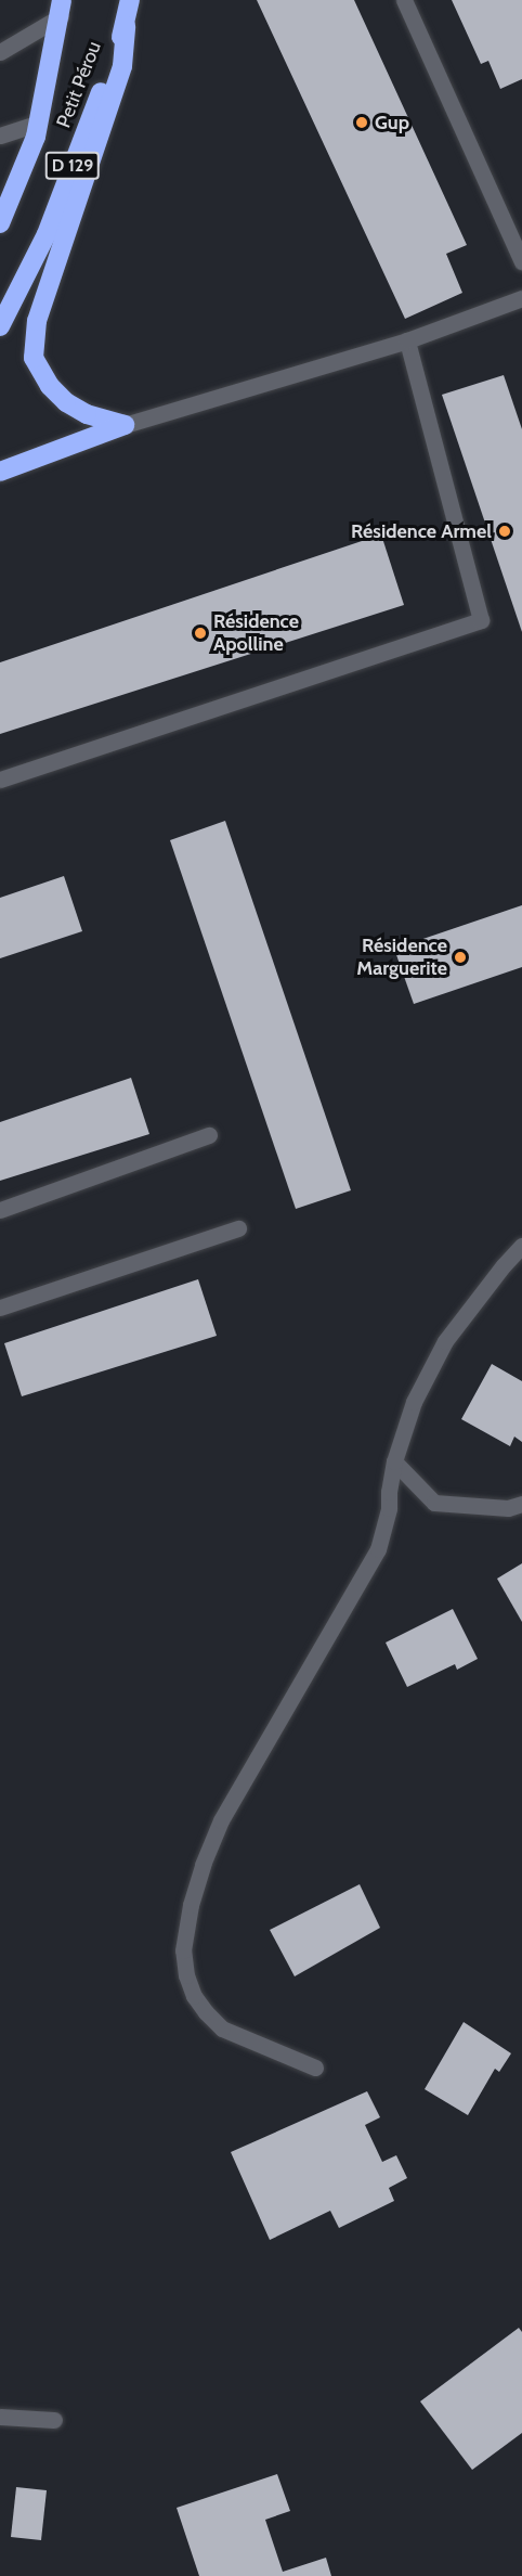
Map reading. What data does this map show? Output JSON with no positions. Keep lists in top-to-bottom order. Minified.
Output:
{"streets":{"highway":["Petit Pérou","D 129"]},"places":["Gup","Résidence Armel","Résidence Apolline","Résidence Marguerite"]}
